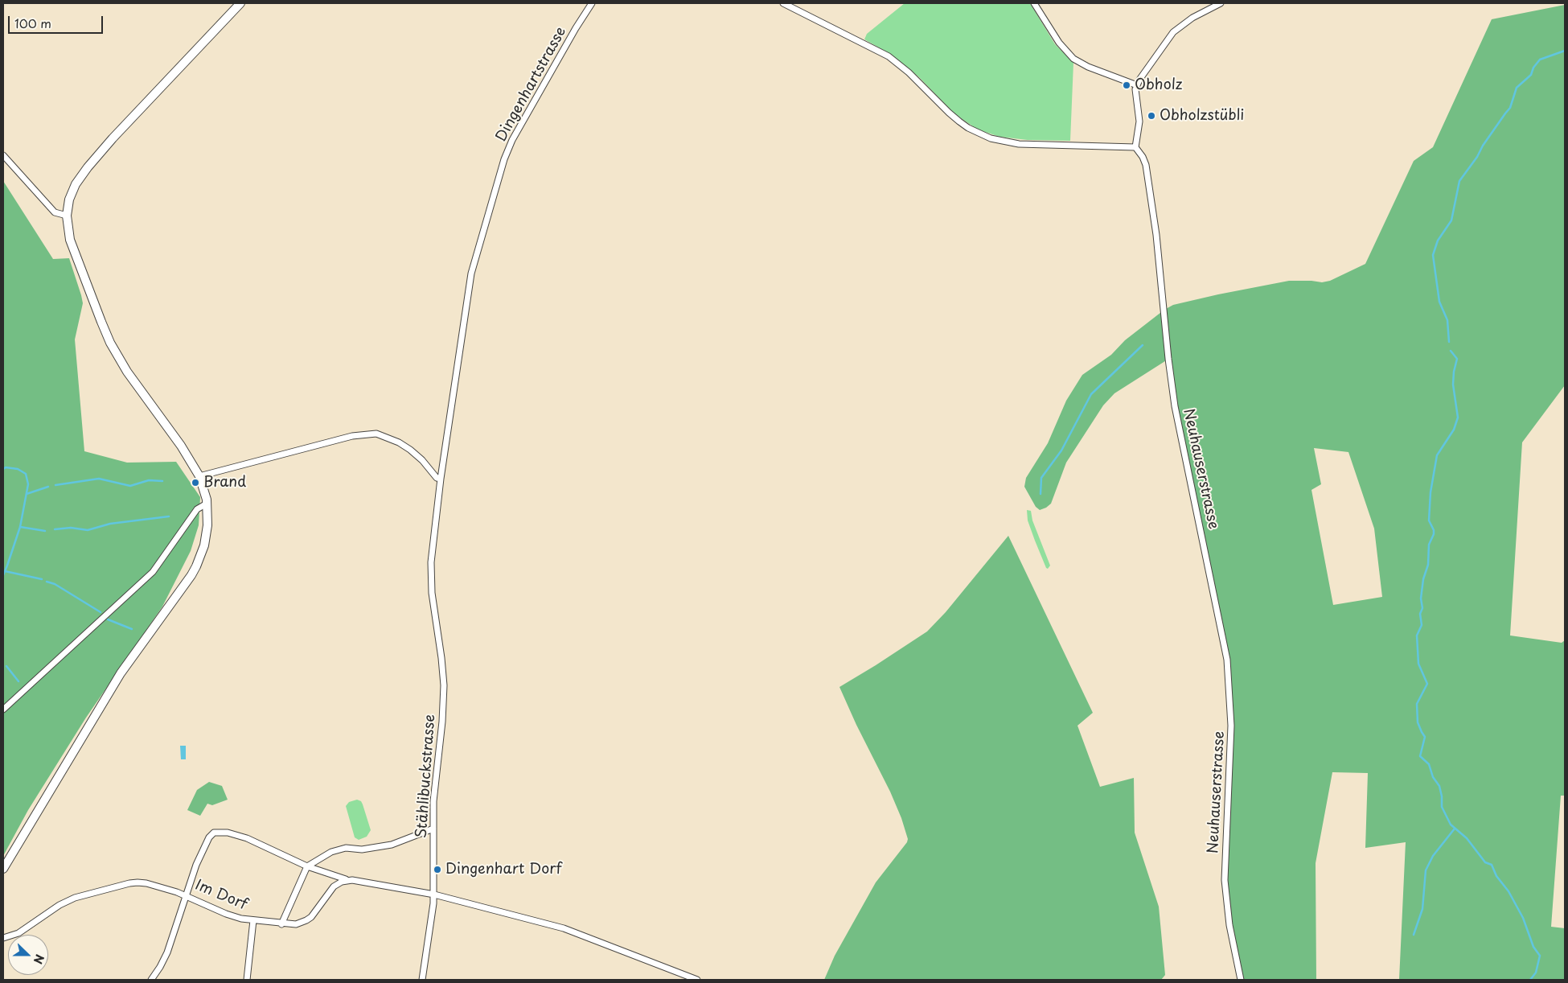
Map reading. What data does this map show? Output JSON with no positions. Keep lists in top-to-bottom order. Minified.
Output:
{"streets":{"street":["Dingenhartstrasse","Neuhauserstrasse","Stählibuckstrasse","Im Dorf"]},"crossings":[["Dingenhartstrasse","Stählibuckstrasse"]],"places":["Obholz","Obholzstübli","Brand","Dingenhart Dorf"],"scale_bar":"100 m","north":"right"}
